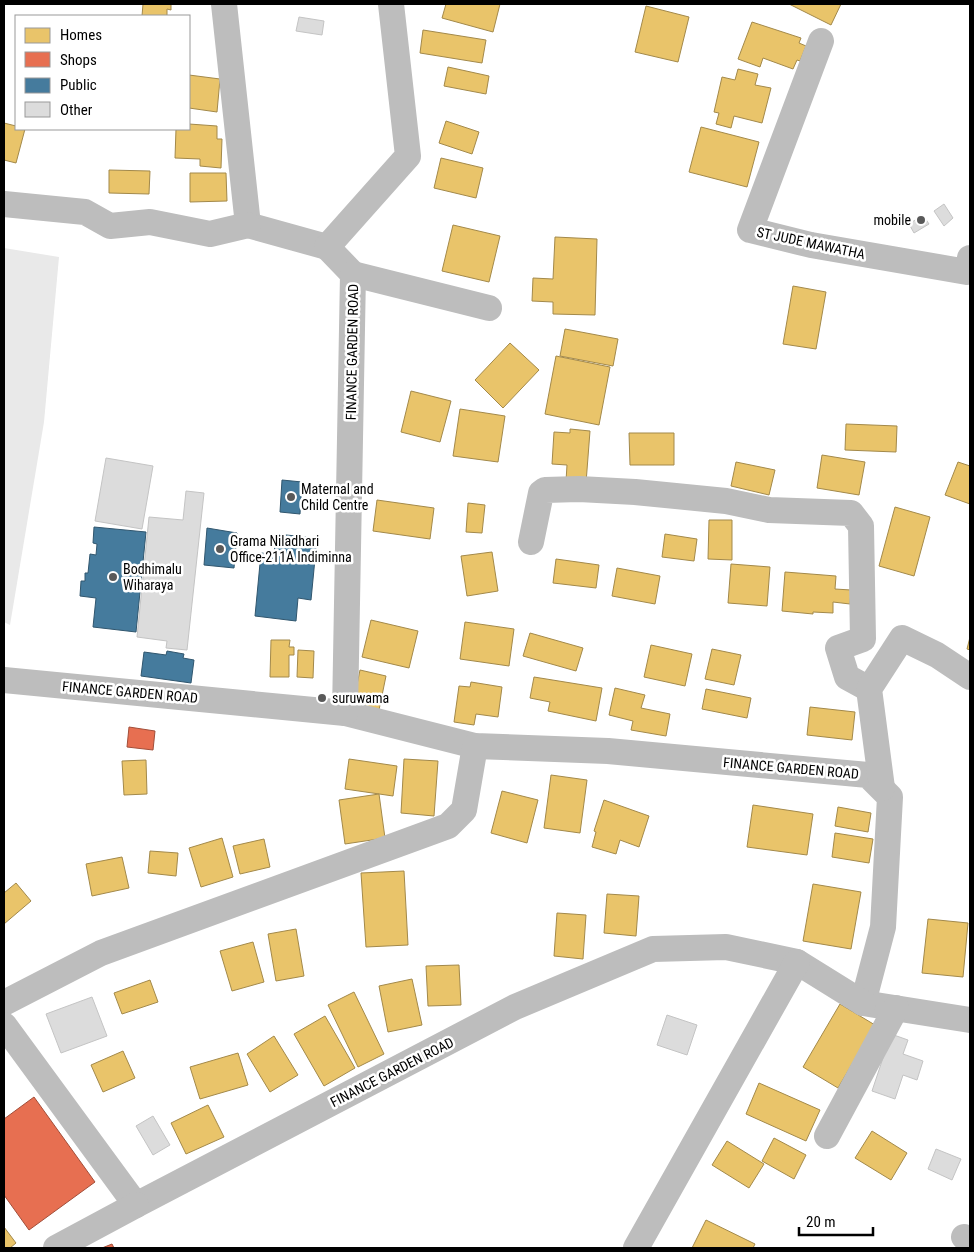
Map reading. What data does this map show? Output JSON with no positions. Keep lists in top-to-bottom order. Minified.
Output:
{"streets":{"street":["ST JUDE MAWATHA","FINANCE GARDEN ROAD"]},"places":["mobile","Maternal and Child Centre","Grama Niladhari Office-211A Indiminna","Bodhimalu Wiharaya","suruwama"],"legend":["Homes","Shops","Public","Other"],"scale_bar":"20 m"}
